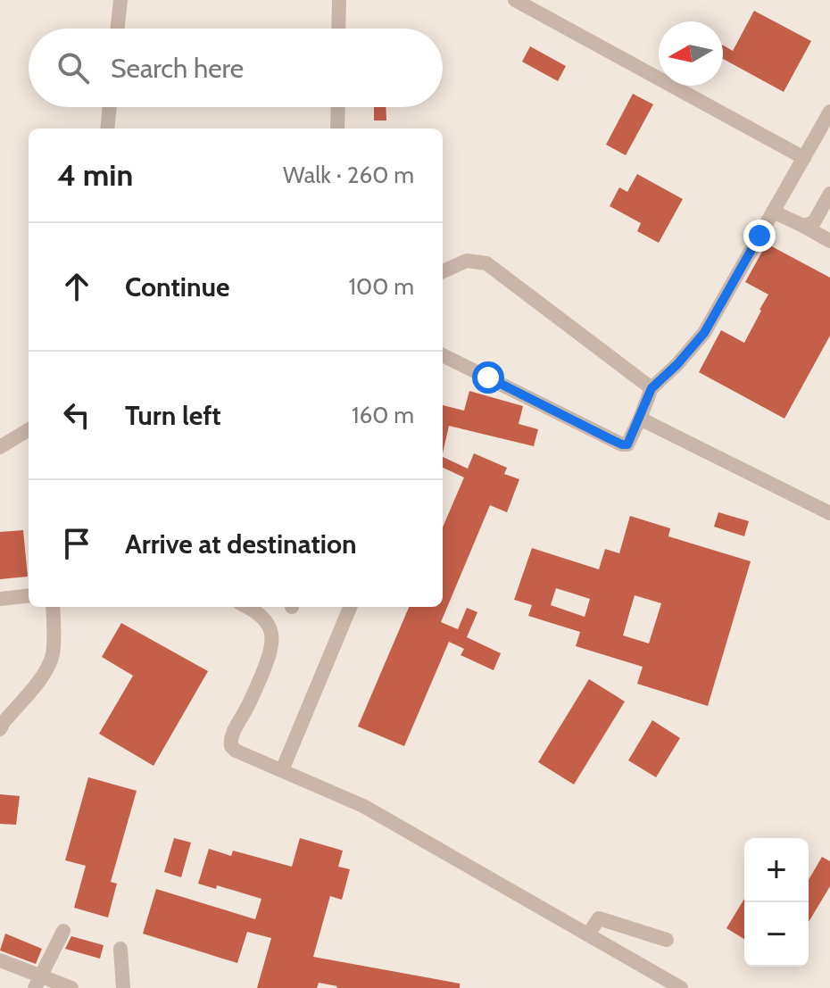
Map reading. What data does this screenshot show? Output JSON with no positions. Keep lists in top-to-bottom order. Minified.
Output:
{"north":"left","page":{"search":"Search here","heading":["4 min","Walk · 260 m"],"list":[["Continue","100 m"],["Turn left","160 m"],"Arrive at destination"],"map_buttons":["+","−"]}}
